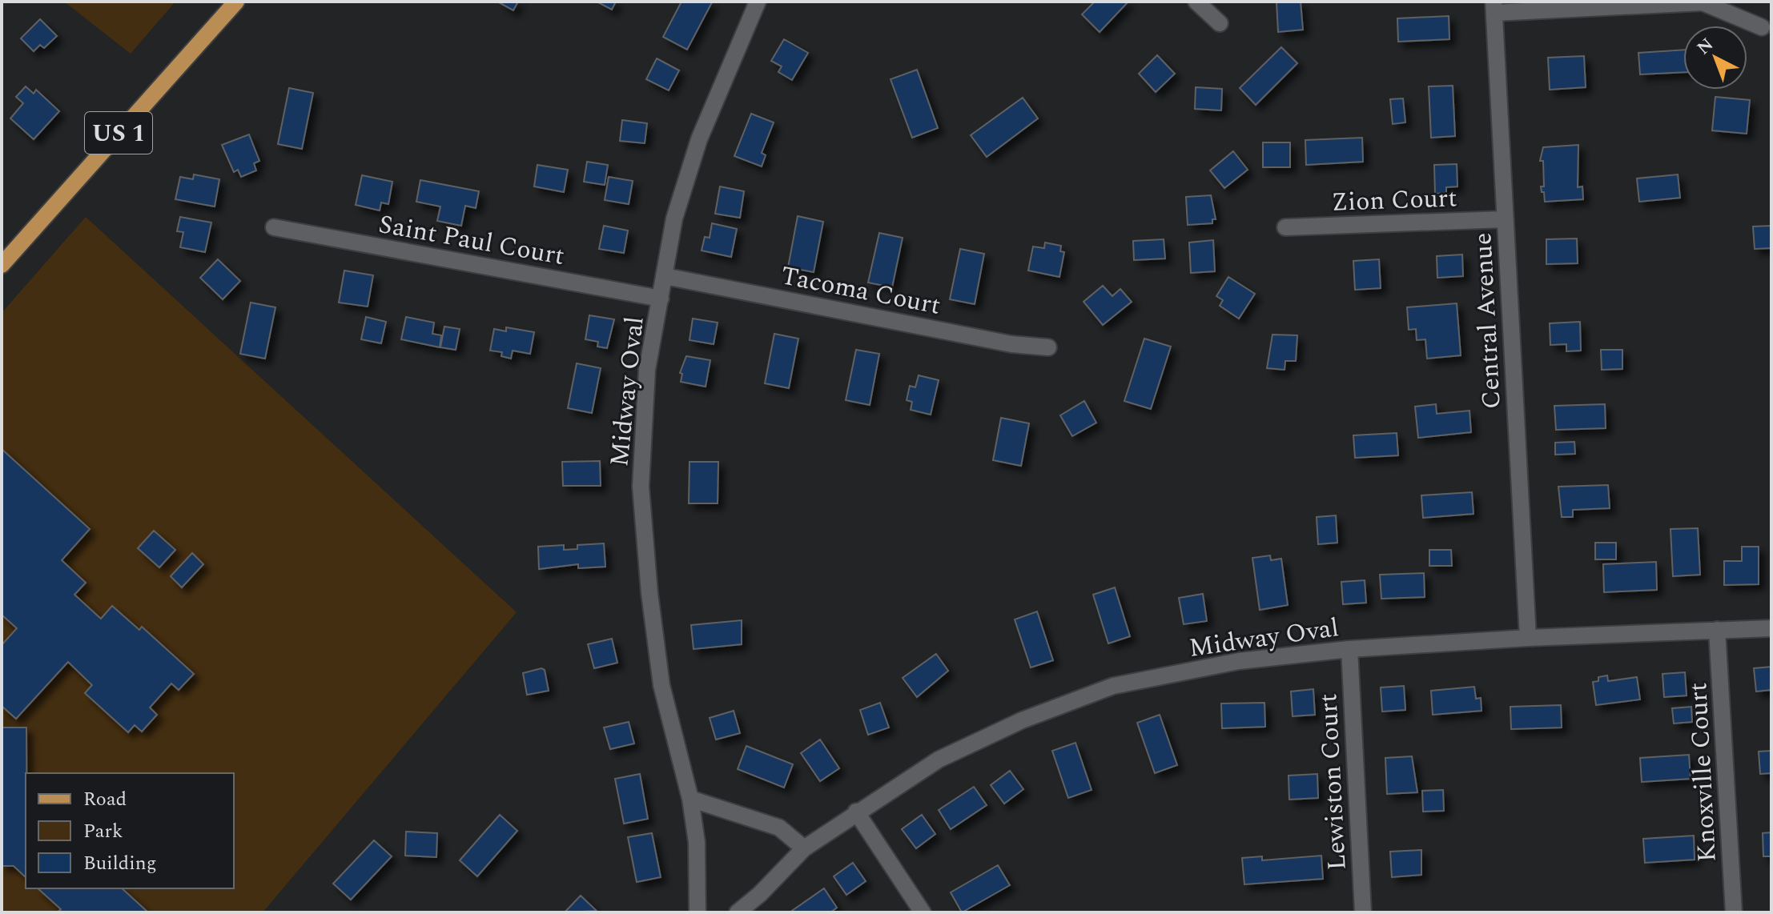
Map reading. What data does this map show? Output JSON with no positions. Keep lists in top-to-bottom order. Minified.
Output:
{"streets":{"main road":["US 1"],"street":["Zion Court","Saint Paul Court","Tacoma Court","Central Avenue","Midway Oval","Knoxville Court","Lewiston Court"]},"crossings":[["Zion Court","Central Avenue"],["Saint Paul Court","Midway Oval"],["Tacoma Court","Midway Oval"],["Central Avenue","Midway Oval"],["Midway Oval","Knoxville Court"],["Midway Oval","Lewiston Court"]],"legend":["Road","Park","Building"],"north":"top left"}
